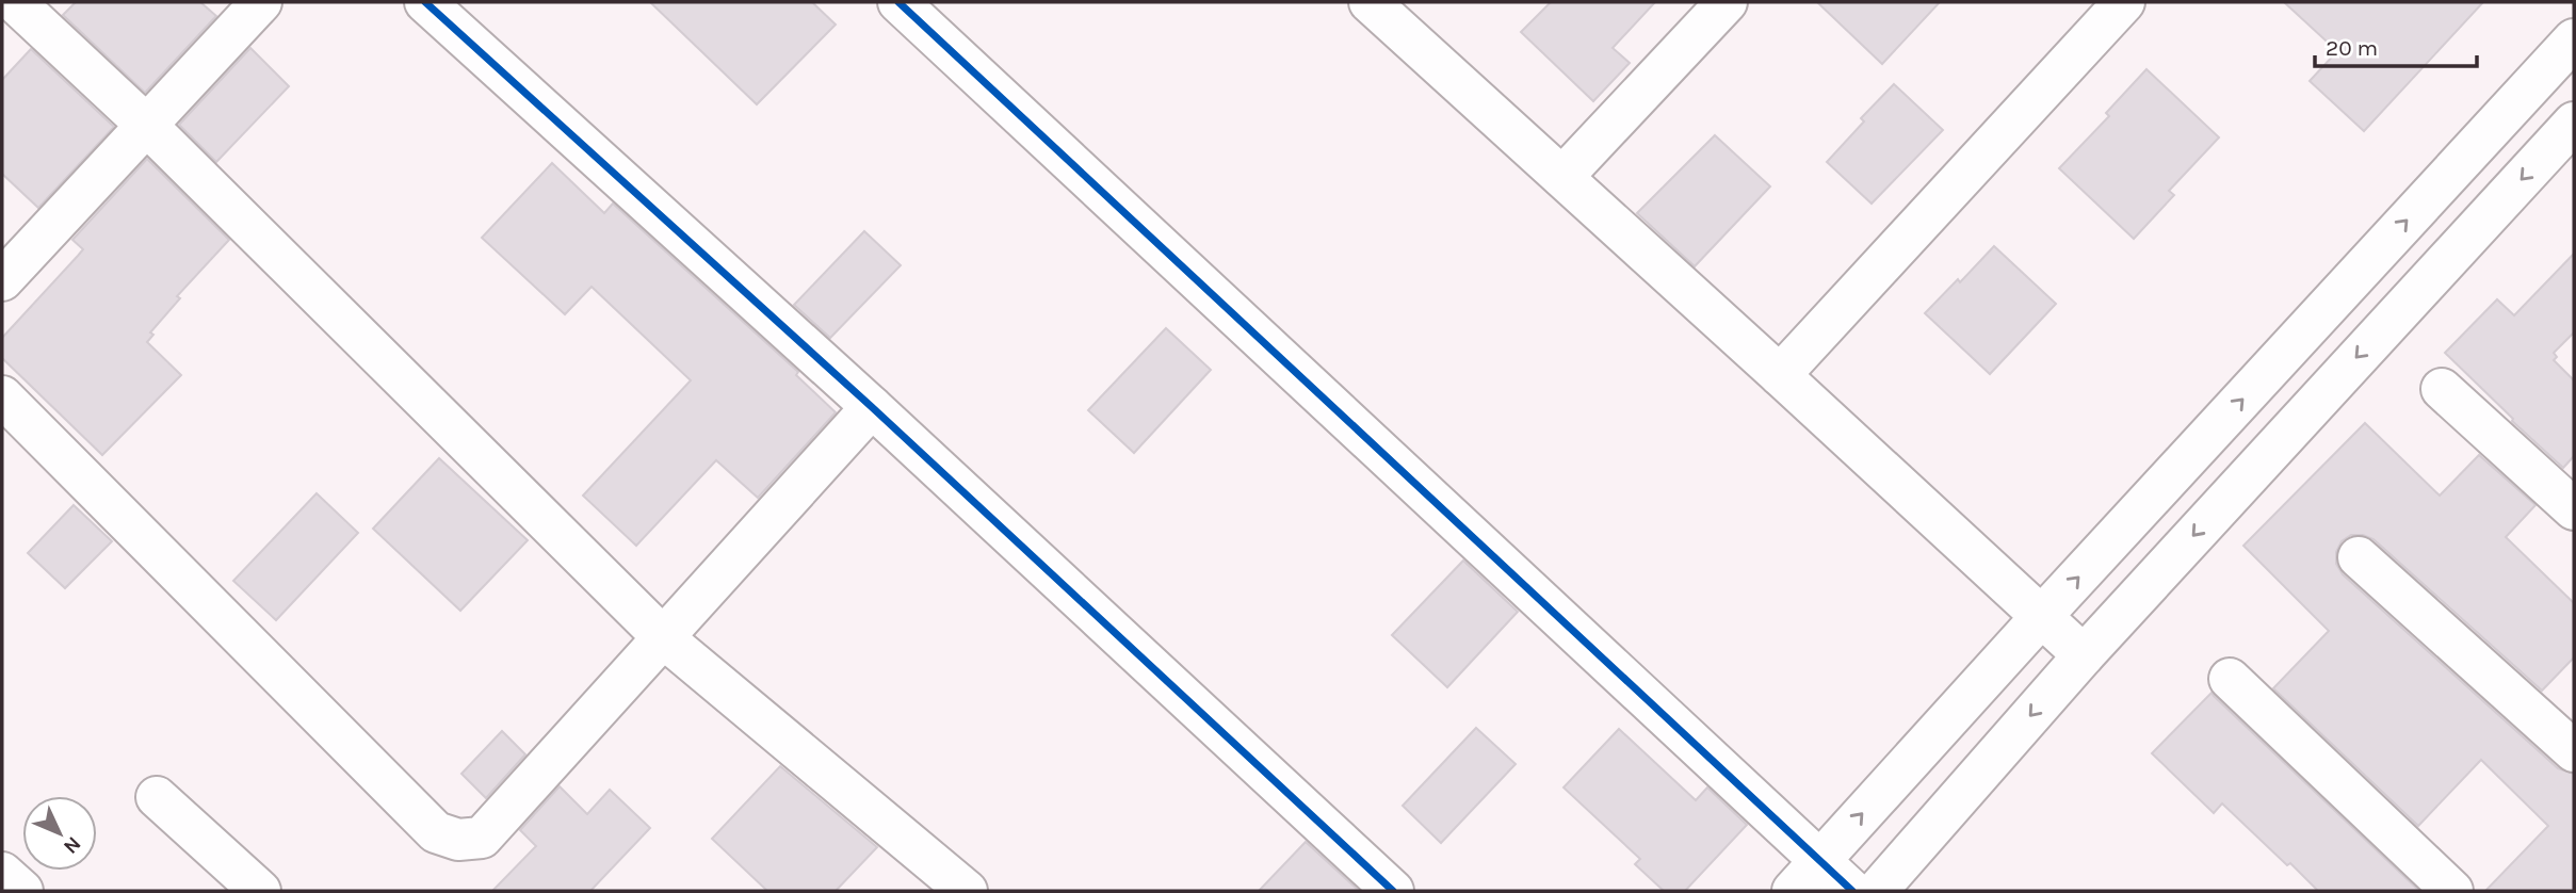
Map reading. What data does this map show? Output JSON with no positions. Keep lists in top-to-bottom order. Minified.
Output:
{"scale_bar":"20 m","north":"bottom right"}
